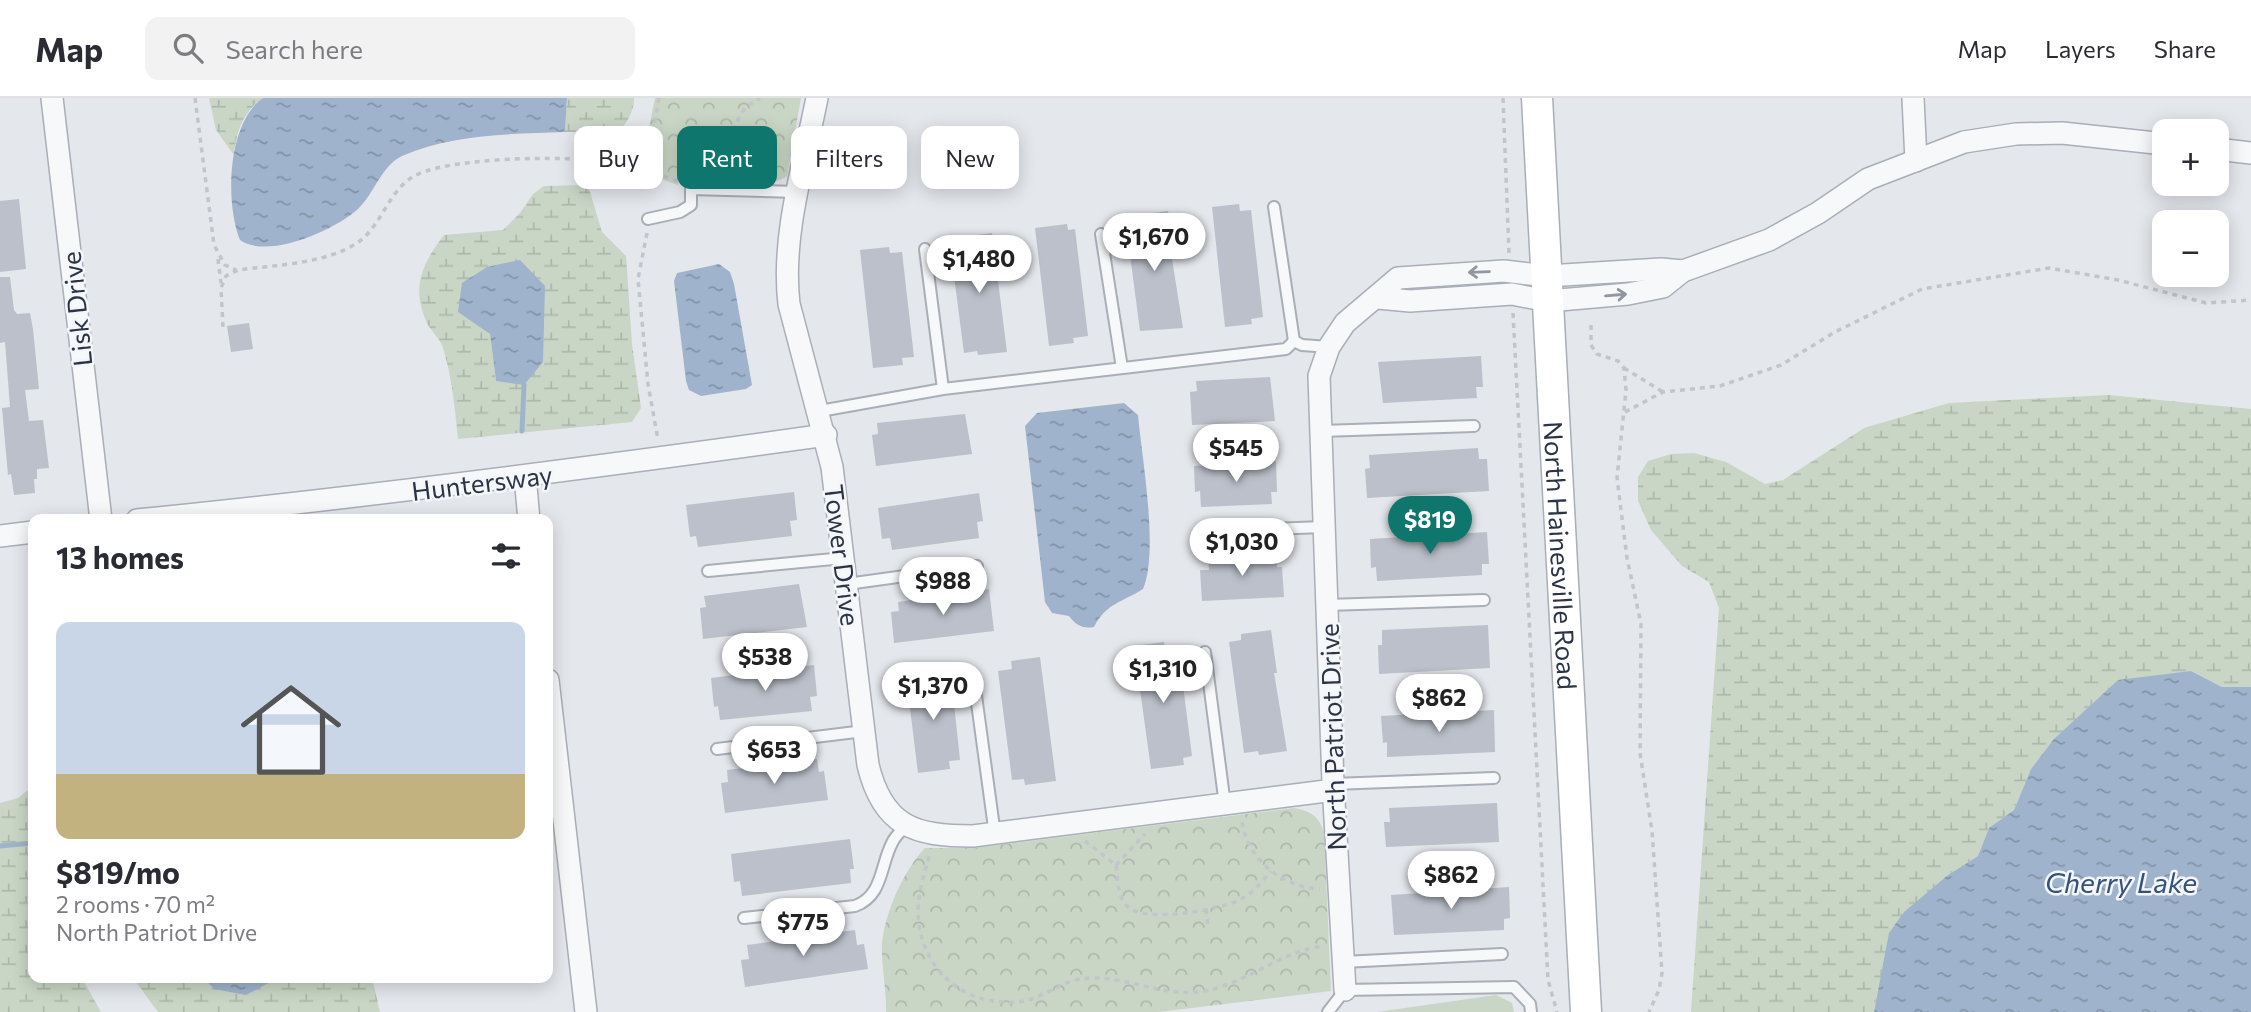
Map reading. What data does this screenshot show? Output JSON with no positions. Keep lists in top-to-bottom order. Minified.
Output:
{"streets":{"main road":["North Hainesville Road"],"street":["Lisk Drive","Huntersway","Tower Drive","North Patriot Drive"]},"crossings":[["Huntersway","Tower Drive"],["Tower Drive","North Patriot Drive"],["North Hainesville Road","North Patriot Drive"]],"water":["Cherry Lake"],"page":{"header":"Map","search":"Search here","nav":["Map","Layers","Share"],"map_buttons":["+","−"],"chip":["Buy","Rent","Filters","New"],"price":["$1,670","$1,480","$545","$819","$1,030","$988","$538","$1,310","$1,370","$862","$653","$862","$775"],"heading":"13 homes","list":[{"name":"$819/mo","note":"2 rooms · 70 m² · North Patriot Drive"}]}}
